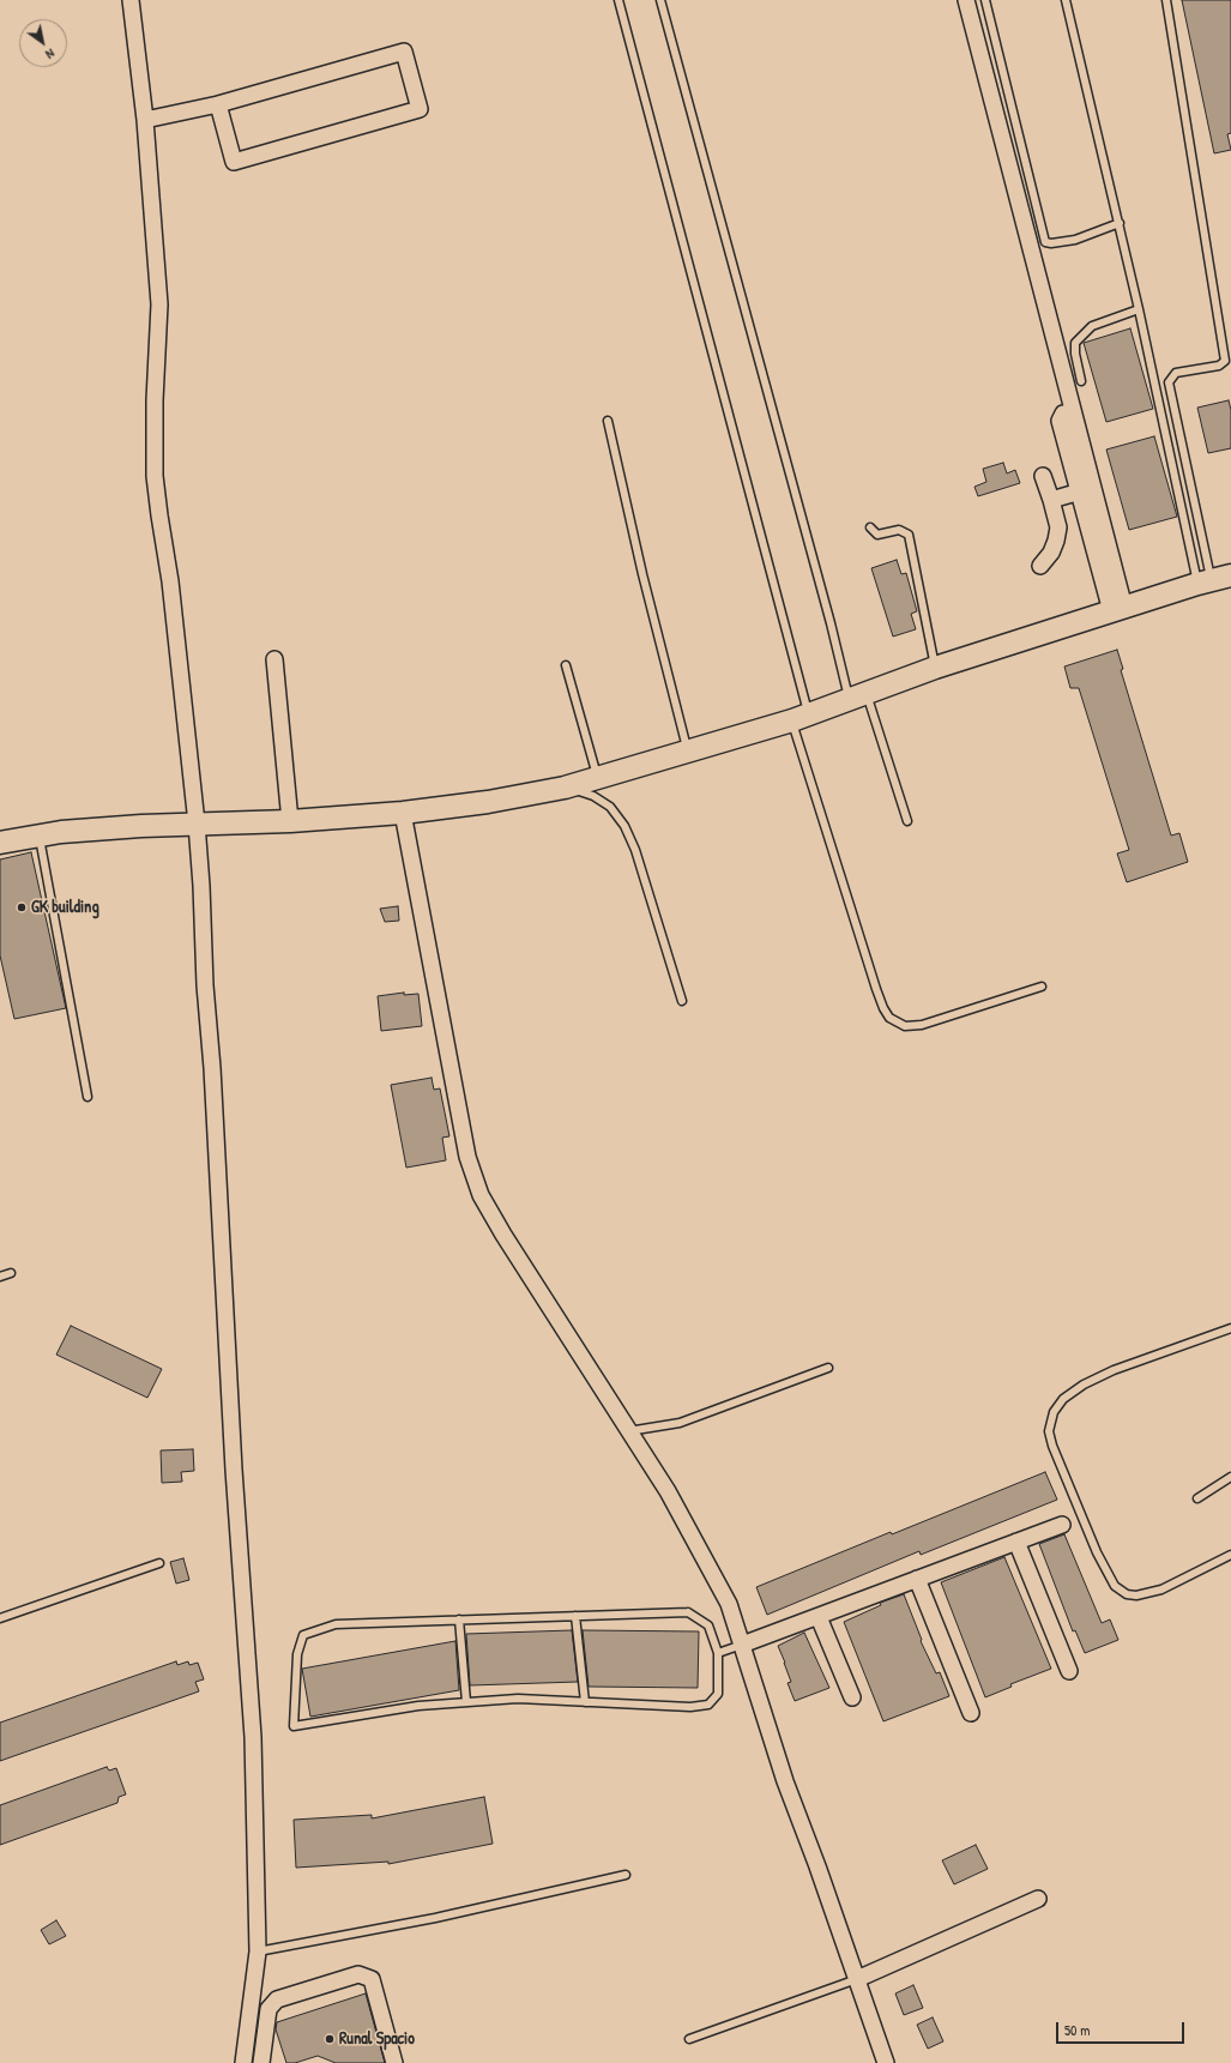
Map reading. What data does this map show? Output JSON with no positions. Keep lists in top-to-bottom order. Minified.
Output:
{"places":["GK building","Runal Spacio"],"scale_bar":"50 m","north":"bottom right"}
